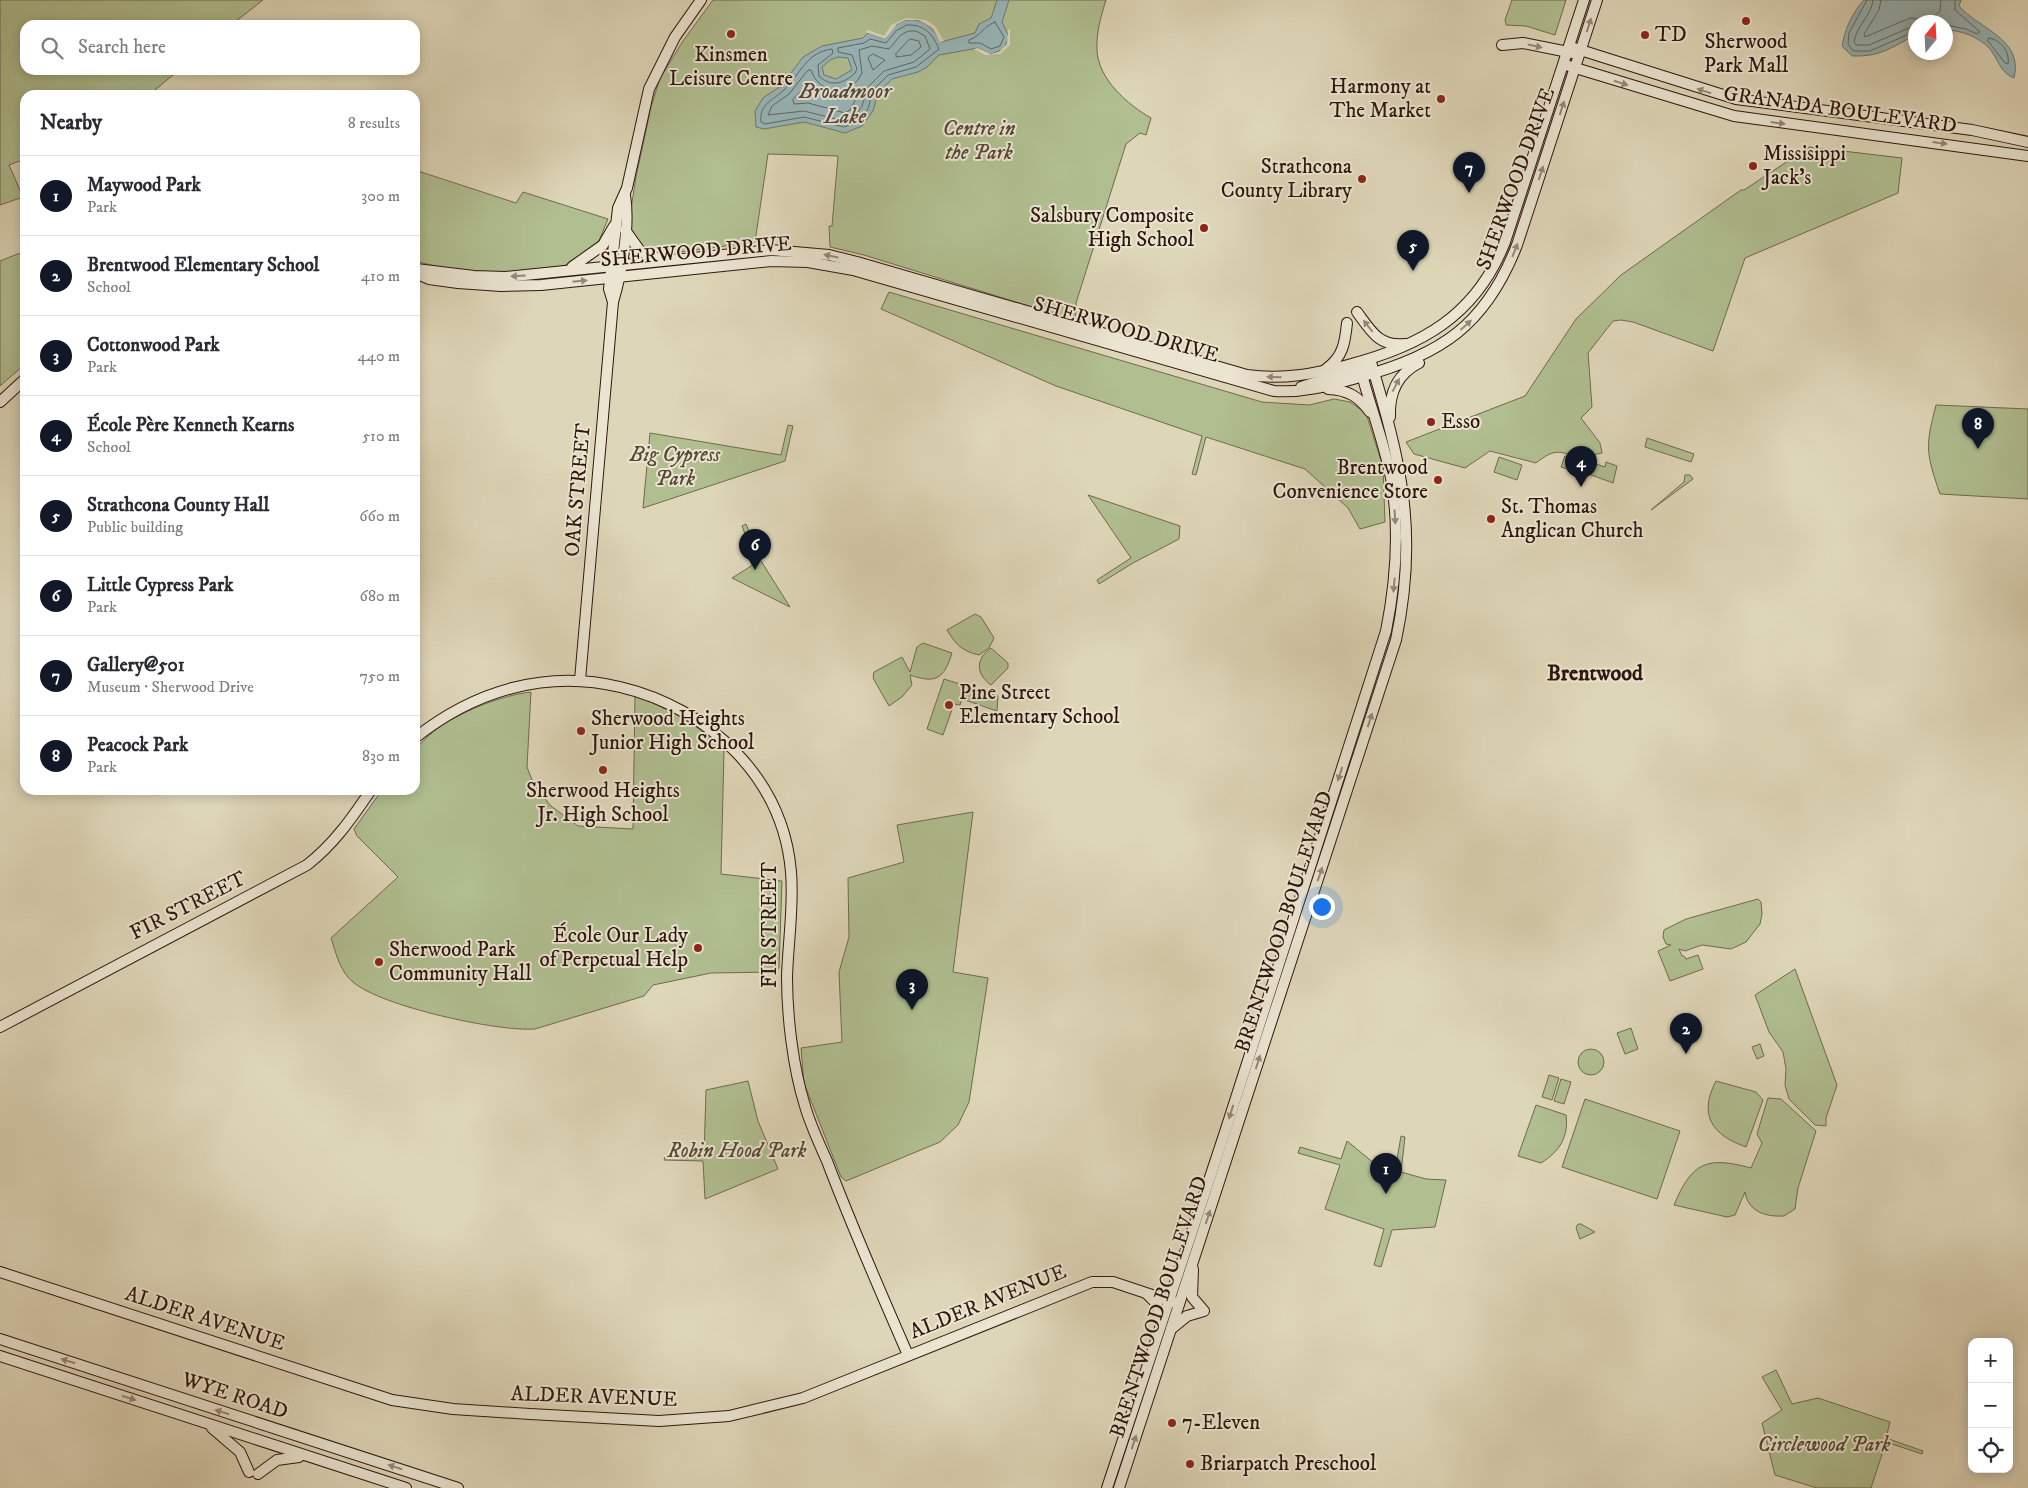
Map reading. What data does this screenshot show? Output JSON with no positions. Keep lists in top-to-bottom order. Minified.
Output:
{"streets":{"main road":["GRANADA BOULEVARD","SHERWOOD DRIVE","OAK STREET","FIR STREET","BRENTWOOD BOULEVARD","ALDER AVENUE","WYE ROAD"]},"crossings":[["GRANADA BOULEVARD","SHERWOOD DRIVE"],["SHERWOOD DRIVE","OAK STREET"],["SHERWOOD DRIVE","BRENTWOOD BOULEVARD"],["OAK STREET","FIR STREET"],["FIR STREET","ALDER AVENUE"],["BRENTWOOD BOULEVARD","ALDER AVENUE"]],"districts":["Brentwood"],"water":["Broadmoor Lake"],"parks":["Centre in the Park","Big Cypress Park","Robin Hood Park","Circlewood Park"],"places":["Sherwood Park Mall","Kinsmen Leisure Centre","TD","Harmony at The Market","Missisippi Jack's","Strathcona County Library","Salsbury Composite High School","Esso","Brentwood Convenience Store","St. Thomas Anglican Church","Pine Street Elementary School","Sherwood Heights Junior High School","Sherwood Heights Jr. High School","École Our Lady of Perpetual Help","Sherwood Park Community Hall","7-Eleven","Briarpatch Preschool"],"north":"top","page":{"search":"Search here","heading":["Nearby","8 results"],"pins":["7","5","8","4","6","3","2","1"],"list":[{"mark":"1","name":"Maywood Park","note":"Park","value":"300 m"},{"mark":"2","name":"Brentwood Elementary School","note":"School","value":"410 m"},{"mark":"3","name":"Cottonwood Park","note":"Park","value":"440 m"},{"mark":"4","name":"École Père Kenneth Kearns","note":"School","value":"510 m"},{"mark":"5","name":"Strathcona County Hall","note":"Public building","value":"660 m"},{"mark":"6","name":"Little Cypress Park","note":"Park","value":"680 m"},{"mark":"7","name":"Gallery@501","note":"Museum · Sherwood Drive","value":"750 m"},{"mark":"8","name":"Peacock Park","note":"Park","value":"830 m"}],"map_buttons":["+","−"]}}
